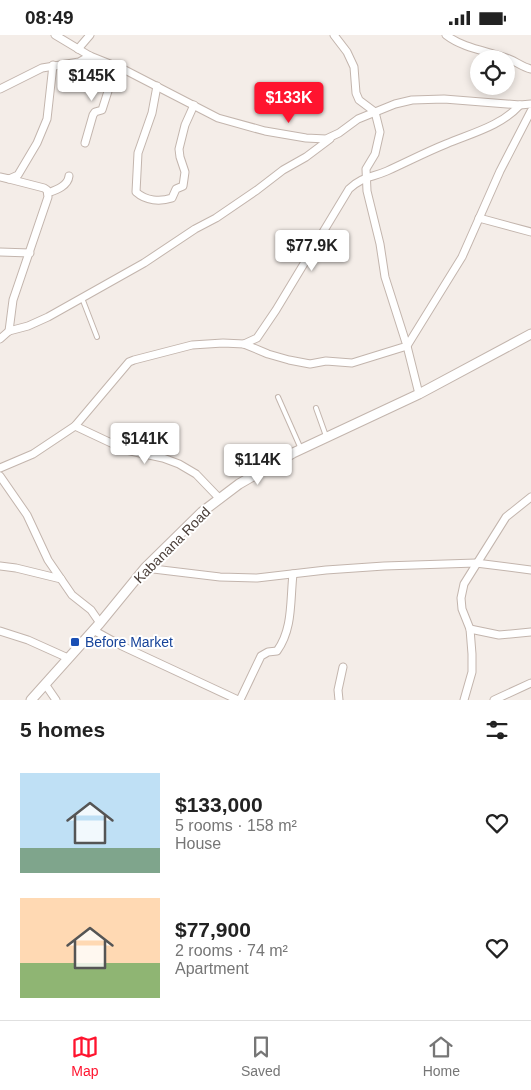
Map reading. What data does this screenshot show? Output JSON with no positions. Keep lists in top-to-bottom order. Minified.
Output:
{"streets":{"street":["Kabanana Road"]},"places":{"transit":["Before Market"]},"page":{"status":"08:49","price":["$145K","$133K","$77.9K","$141K","$114K"],"heading":"5 homes","list":[{"name":"$133,000","note":"5 rooms · 158 m² · House"},{"name":"$77,900","note":"2 rooms · 74 m² · Apartment"}],"tabs":["Map","Saved","Home"]}}
